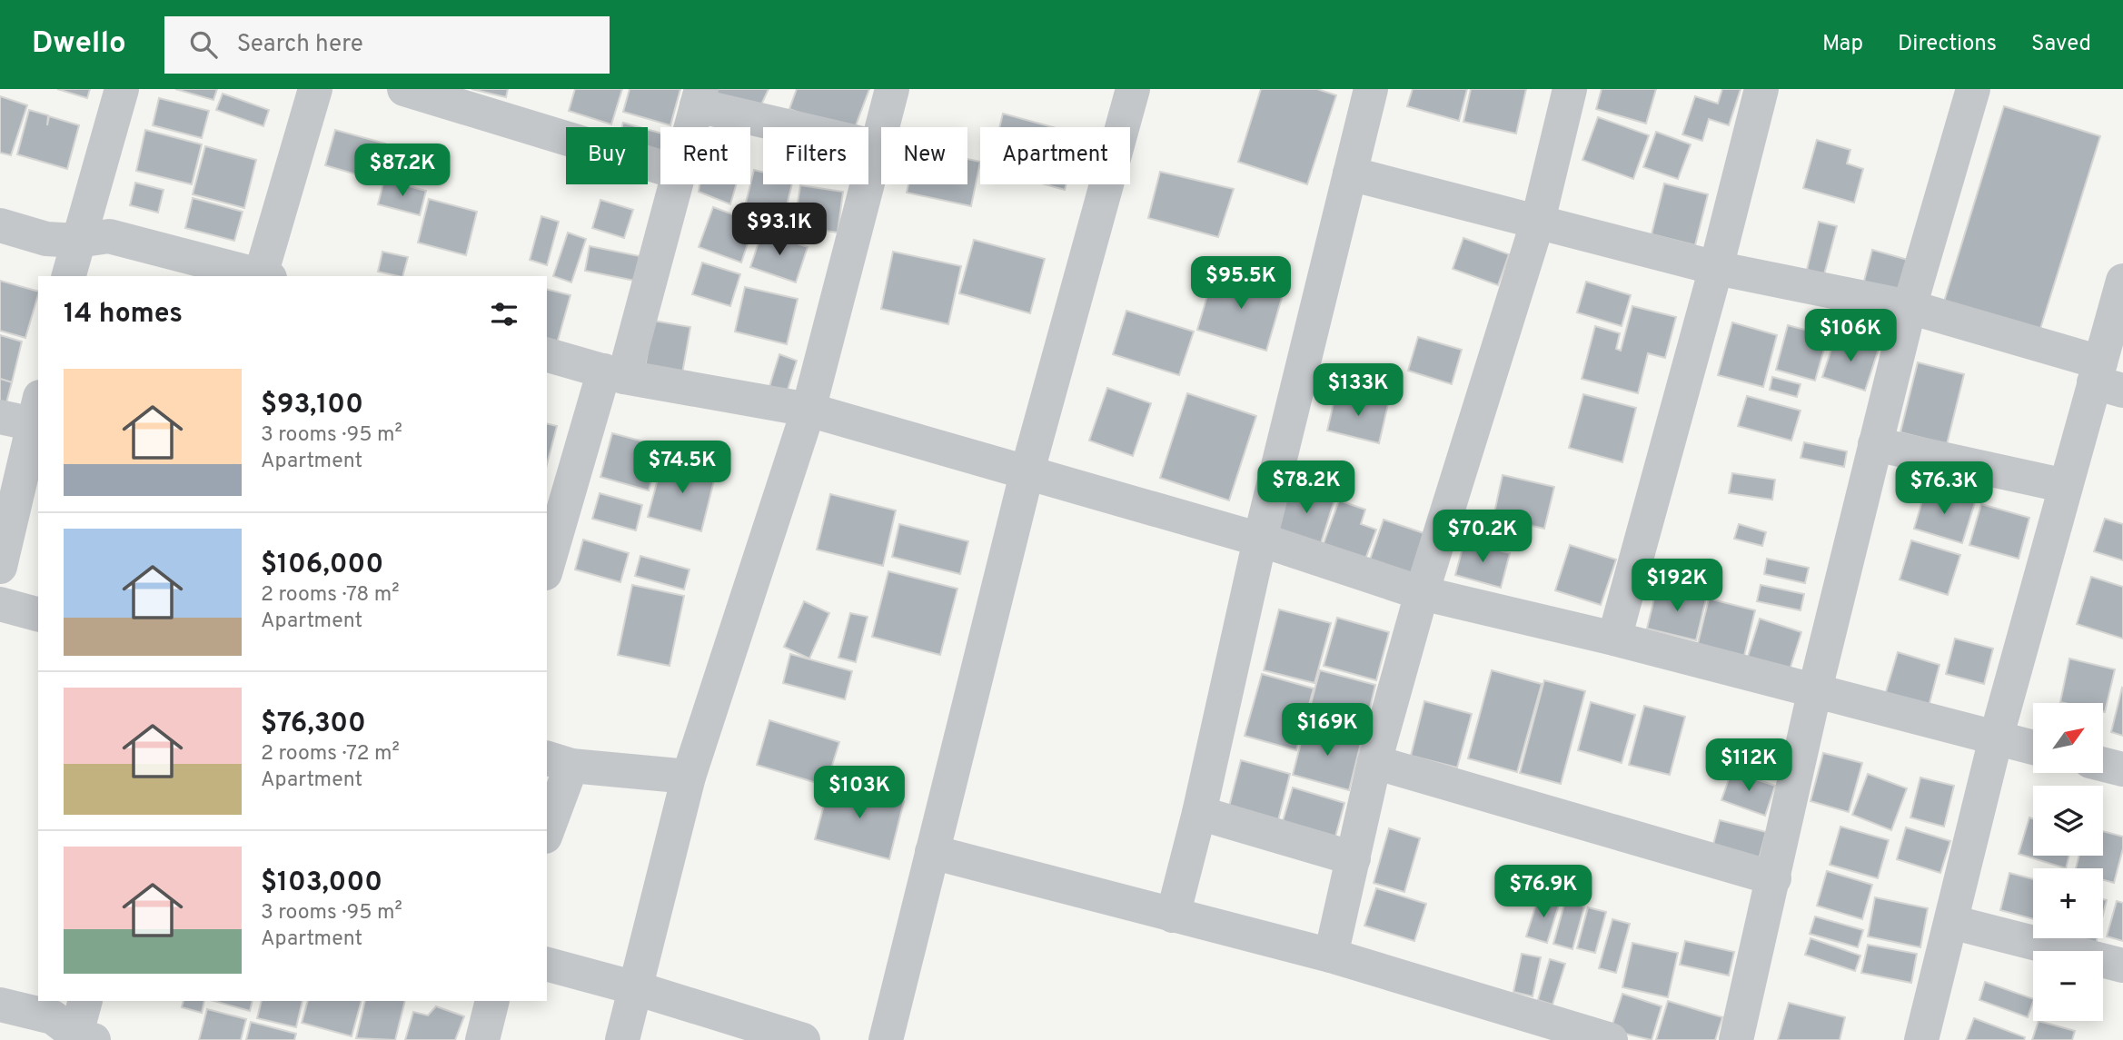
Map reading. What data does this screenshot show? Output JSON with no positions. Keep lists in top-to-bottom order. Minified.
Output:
{"north":"top right","page":{"header":"Dwello","search":"Search here","nav":["Map","Directions","Saved"],"chip":["Buy","Rent","Filters","New","Apartment"],"price":["$87.2K","$93.1K","$95.5K","$106K","$133K","$74.5K","$78.2K","$76.3K","$70.2K","$192K","$169K","$112K","$103K","$76.9K"],"heading":"14 homes","list":[{"name":"$93,100","note":"3 rooms · 95 m² · Apartment"},{"name":"$106,000","note":"2 rooms · 78 m² · Apartment"},{"name":"$76,300","note":"2 rooms · 72 m² · Apartment"},{"name":"$103,000","note":"3 rooms · 95 m² · Apartment"}],"map_buttons":["+","−"]}}
